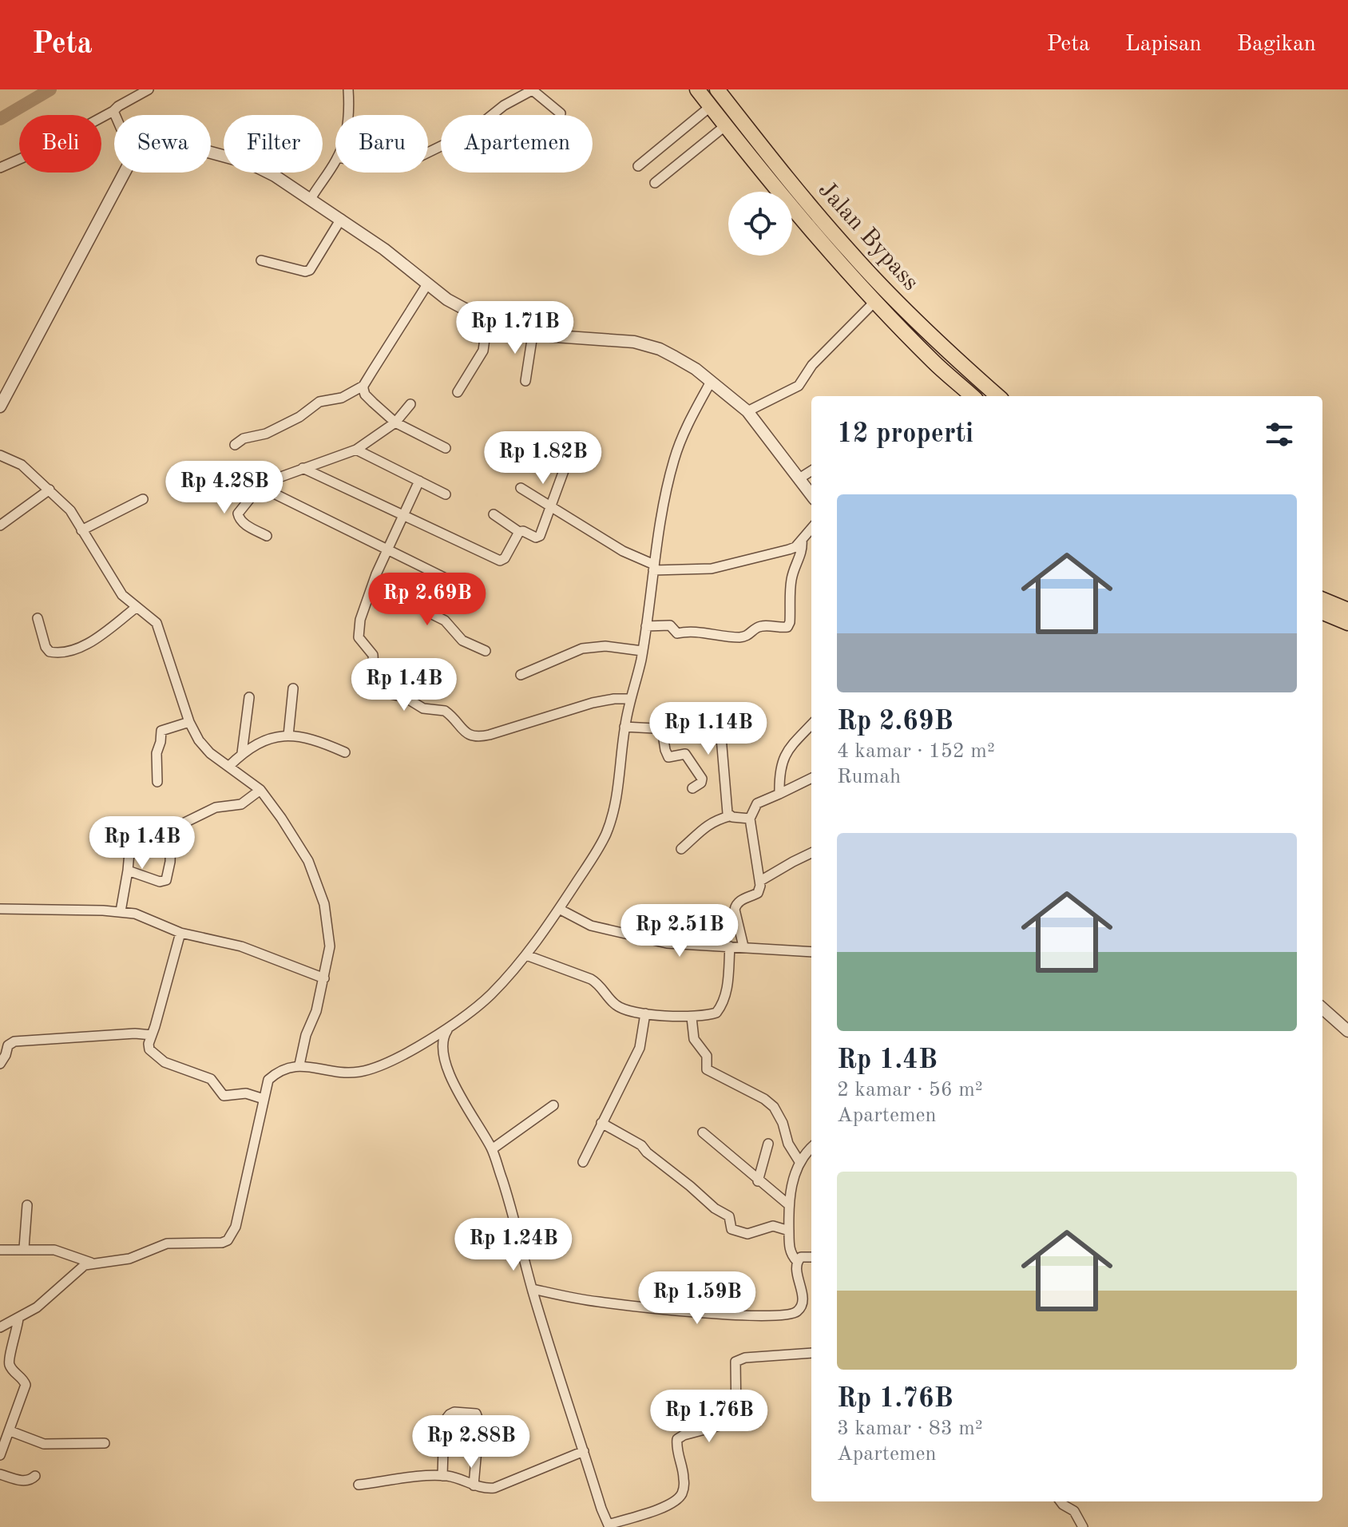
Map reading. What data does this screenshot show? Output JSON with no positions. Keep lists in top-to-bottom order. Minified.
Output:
{"streets":{"highway":["Jalan Bypass"]},"page":{"header":"Peta","nav":["Peta","Lapisan","Bagikan"],"chip":["Beli","Sewa","Filter","Baru","Apartemen"],"price":["Rp 1.71B","Rp 1.82B","Rp 4.28B","Rp 2.69B","Rp 1.4B","Rp 1.14B","Rp 1.4B","Rp 2.51B","Rp 1.24B","Rp 1.59B","Rp 1.76B","Rp 2.88B"],"heading":"12 properti","list":[{"name":"Rp 2.69B","note":"4 kamar · 152 m² · Rumah"},{"name":"Rp 1.4B","note":"2 kamar · 56 m² · Apartemen"},{"name":"Rp 1.76B","note":"3 kamar · 83 m² · Apartemen"}]}}
